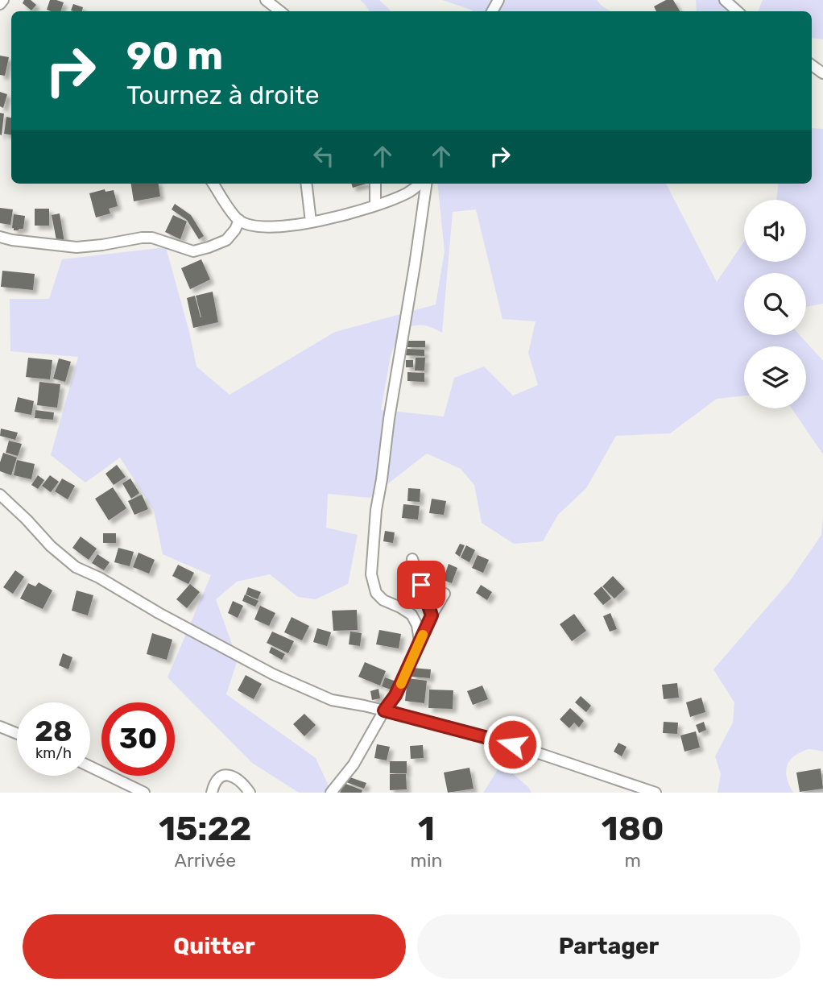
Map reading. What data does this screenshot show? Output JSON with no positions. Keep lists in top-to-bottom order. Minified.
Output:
{"page":{"turn":["90 m","Tournez à droite"],"speed":"28 km/h","limit":"30","eta":["15:22","Arrivée","1","min","180","m"],"buttons":["Quitter","Partager"]}}
